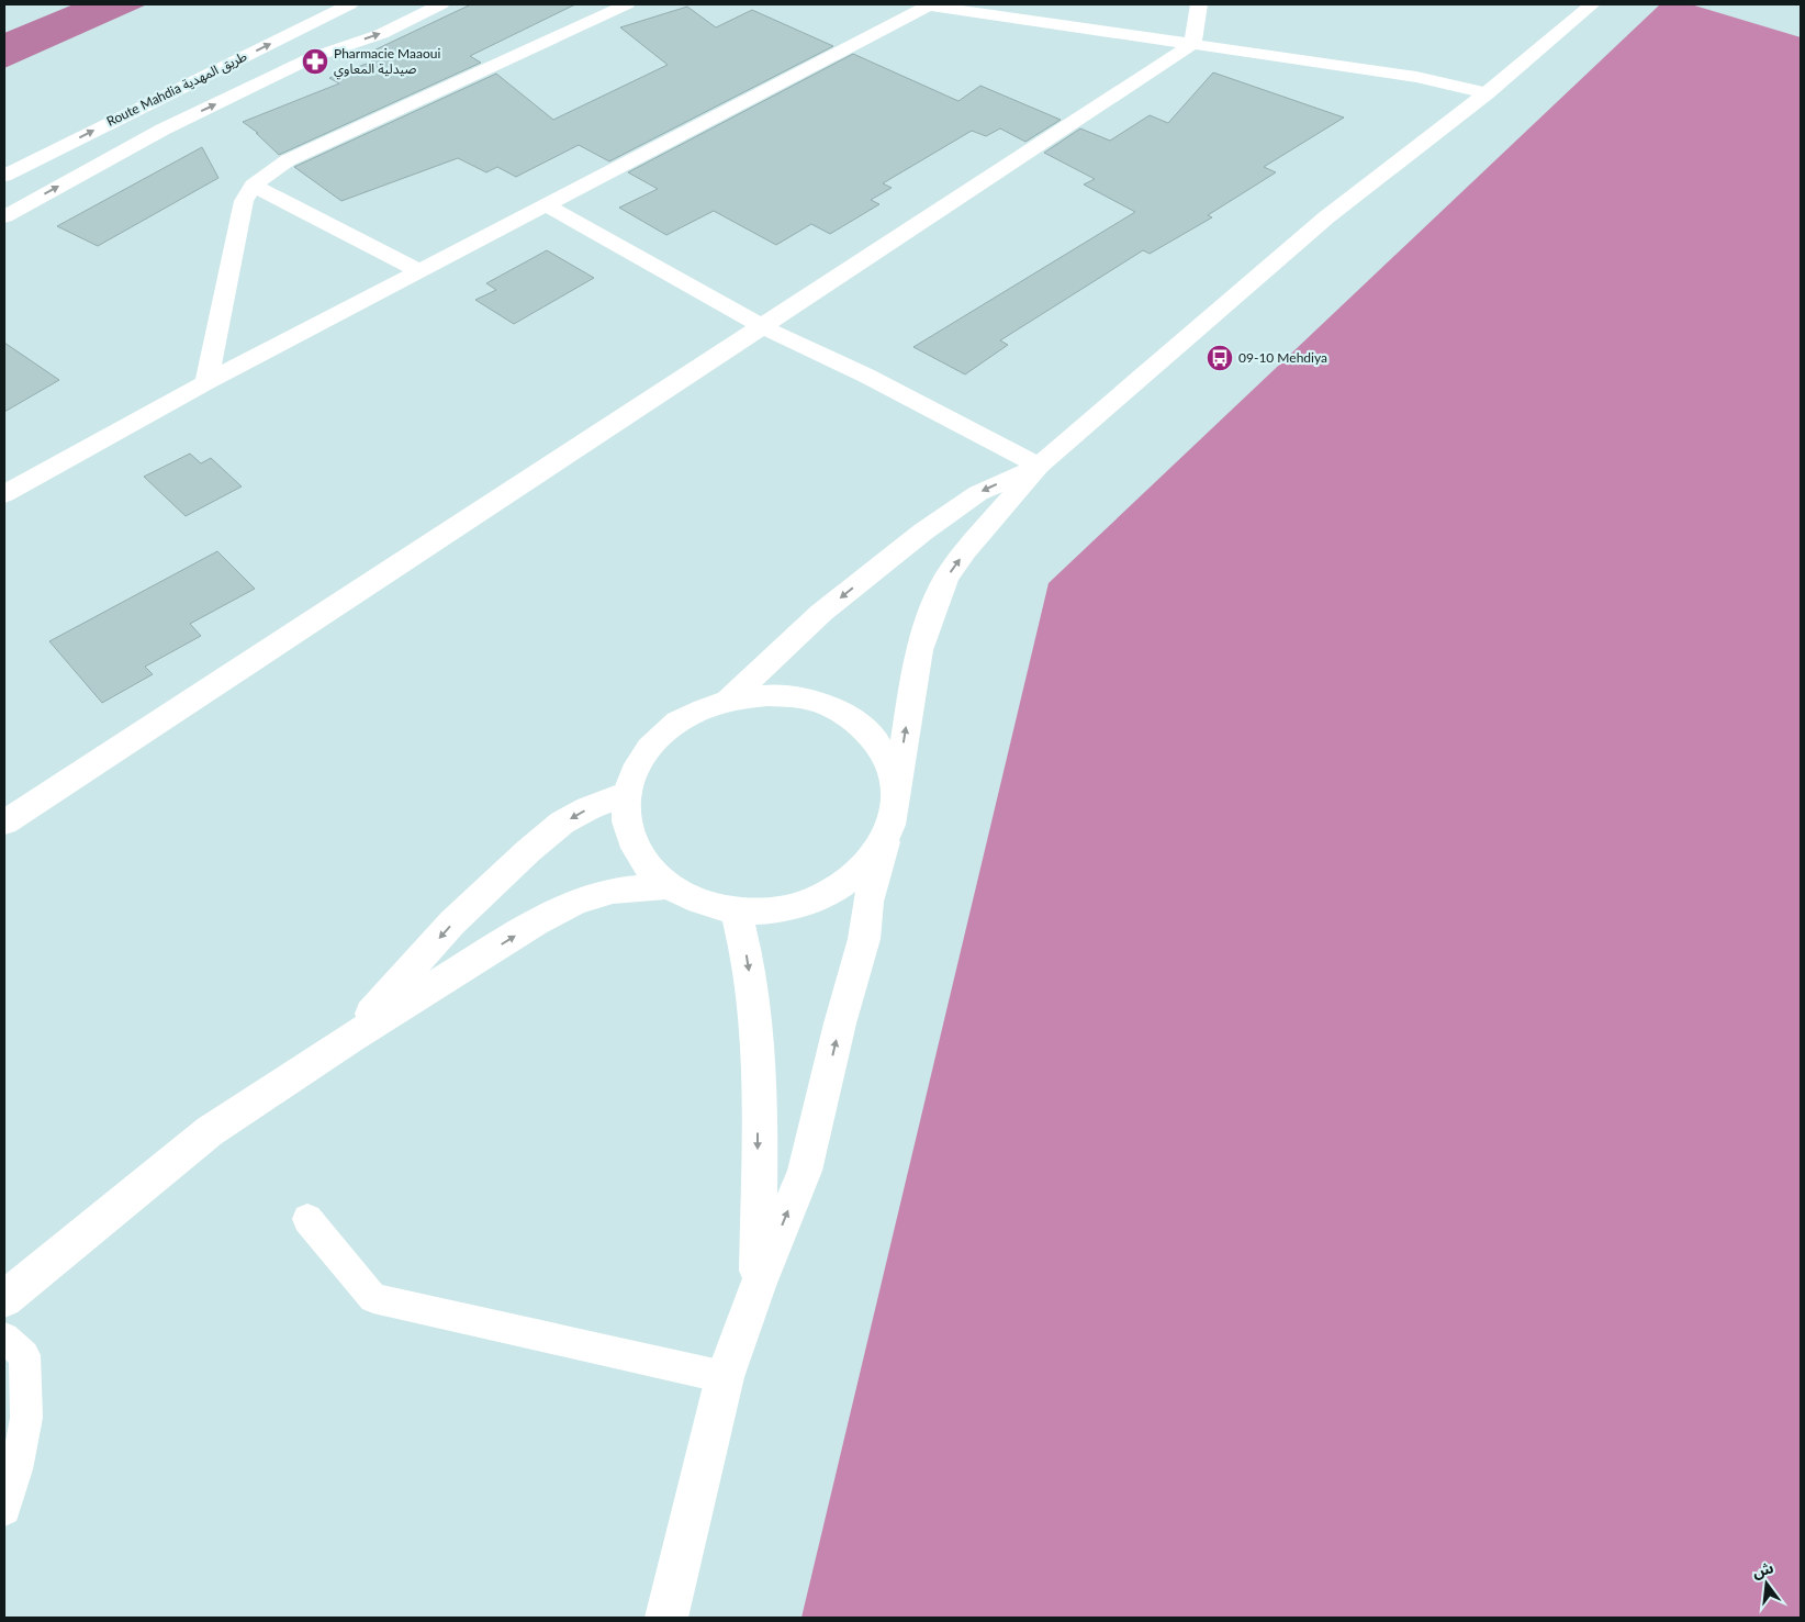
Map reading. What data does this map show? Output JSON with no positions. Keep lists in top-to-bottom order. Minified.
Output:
{"streets":{"street":["Route Mahdia طريق المهدية"]},"places":{"pharmacy":["Pharmacie Maaoui صيدلية المعاوي"],"bus stop":["09-10 Mehdiya"]},"north":"top"}
